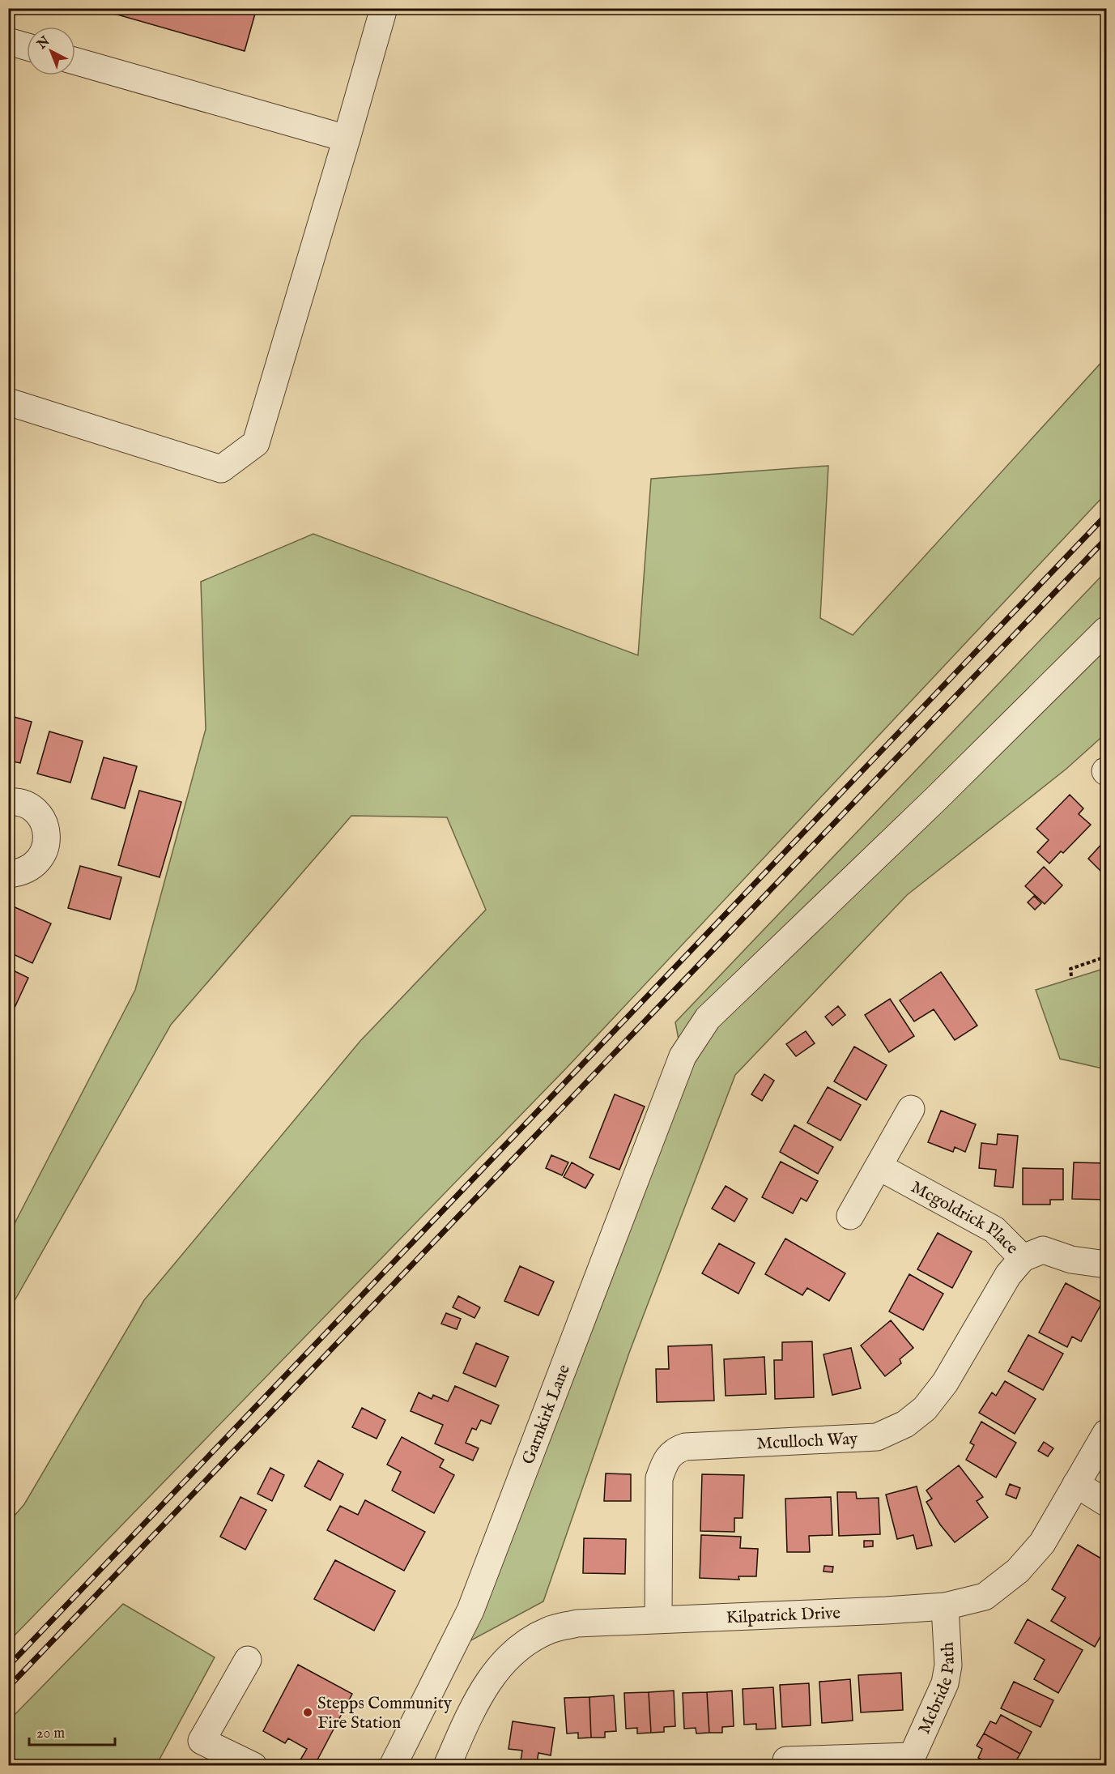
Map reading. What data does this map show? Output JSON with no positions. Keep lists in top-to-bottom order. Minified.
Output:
{"streets":{"street":["Mcgoldrick Place","Garnkirk Lane","Mculloch Way","Kilpatrick Drive","Mcbride Path"]},"crossings":[["Mcgoldrick Place","Mculloch Way"],["Mculloch Way","Kilpatrick Drive"],["Kilpatrick Drive","Mcbride Path"]],"places":["Stepps Community Fire Station"],"scale_bar":"20 m","north":"top left"}
